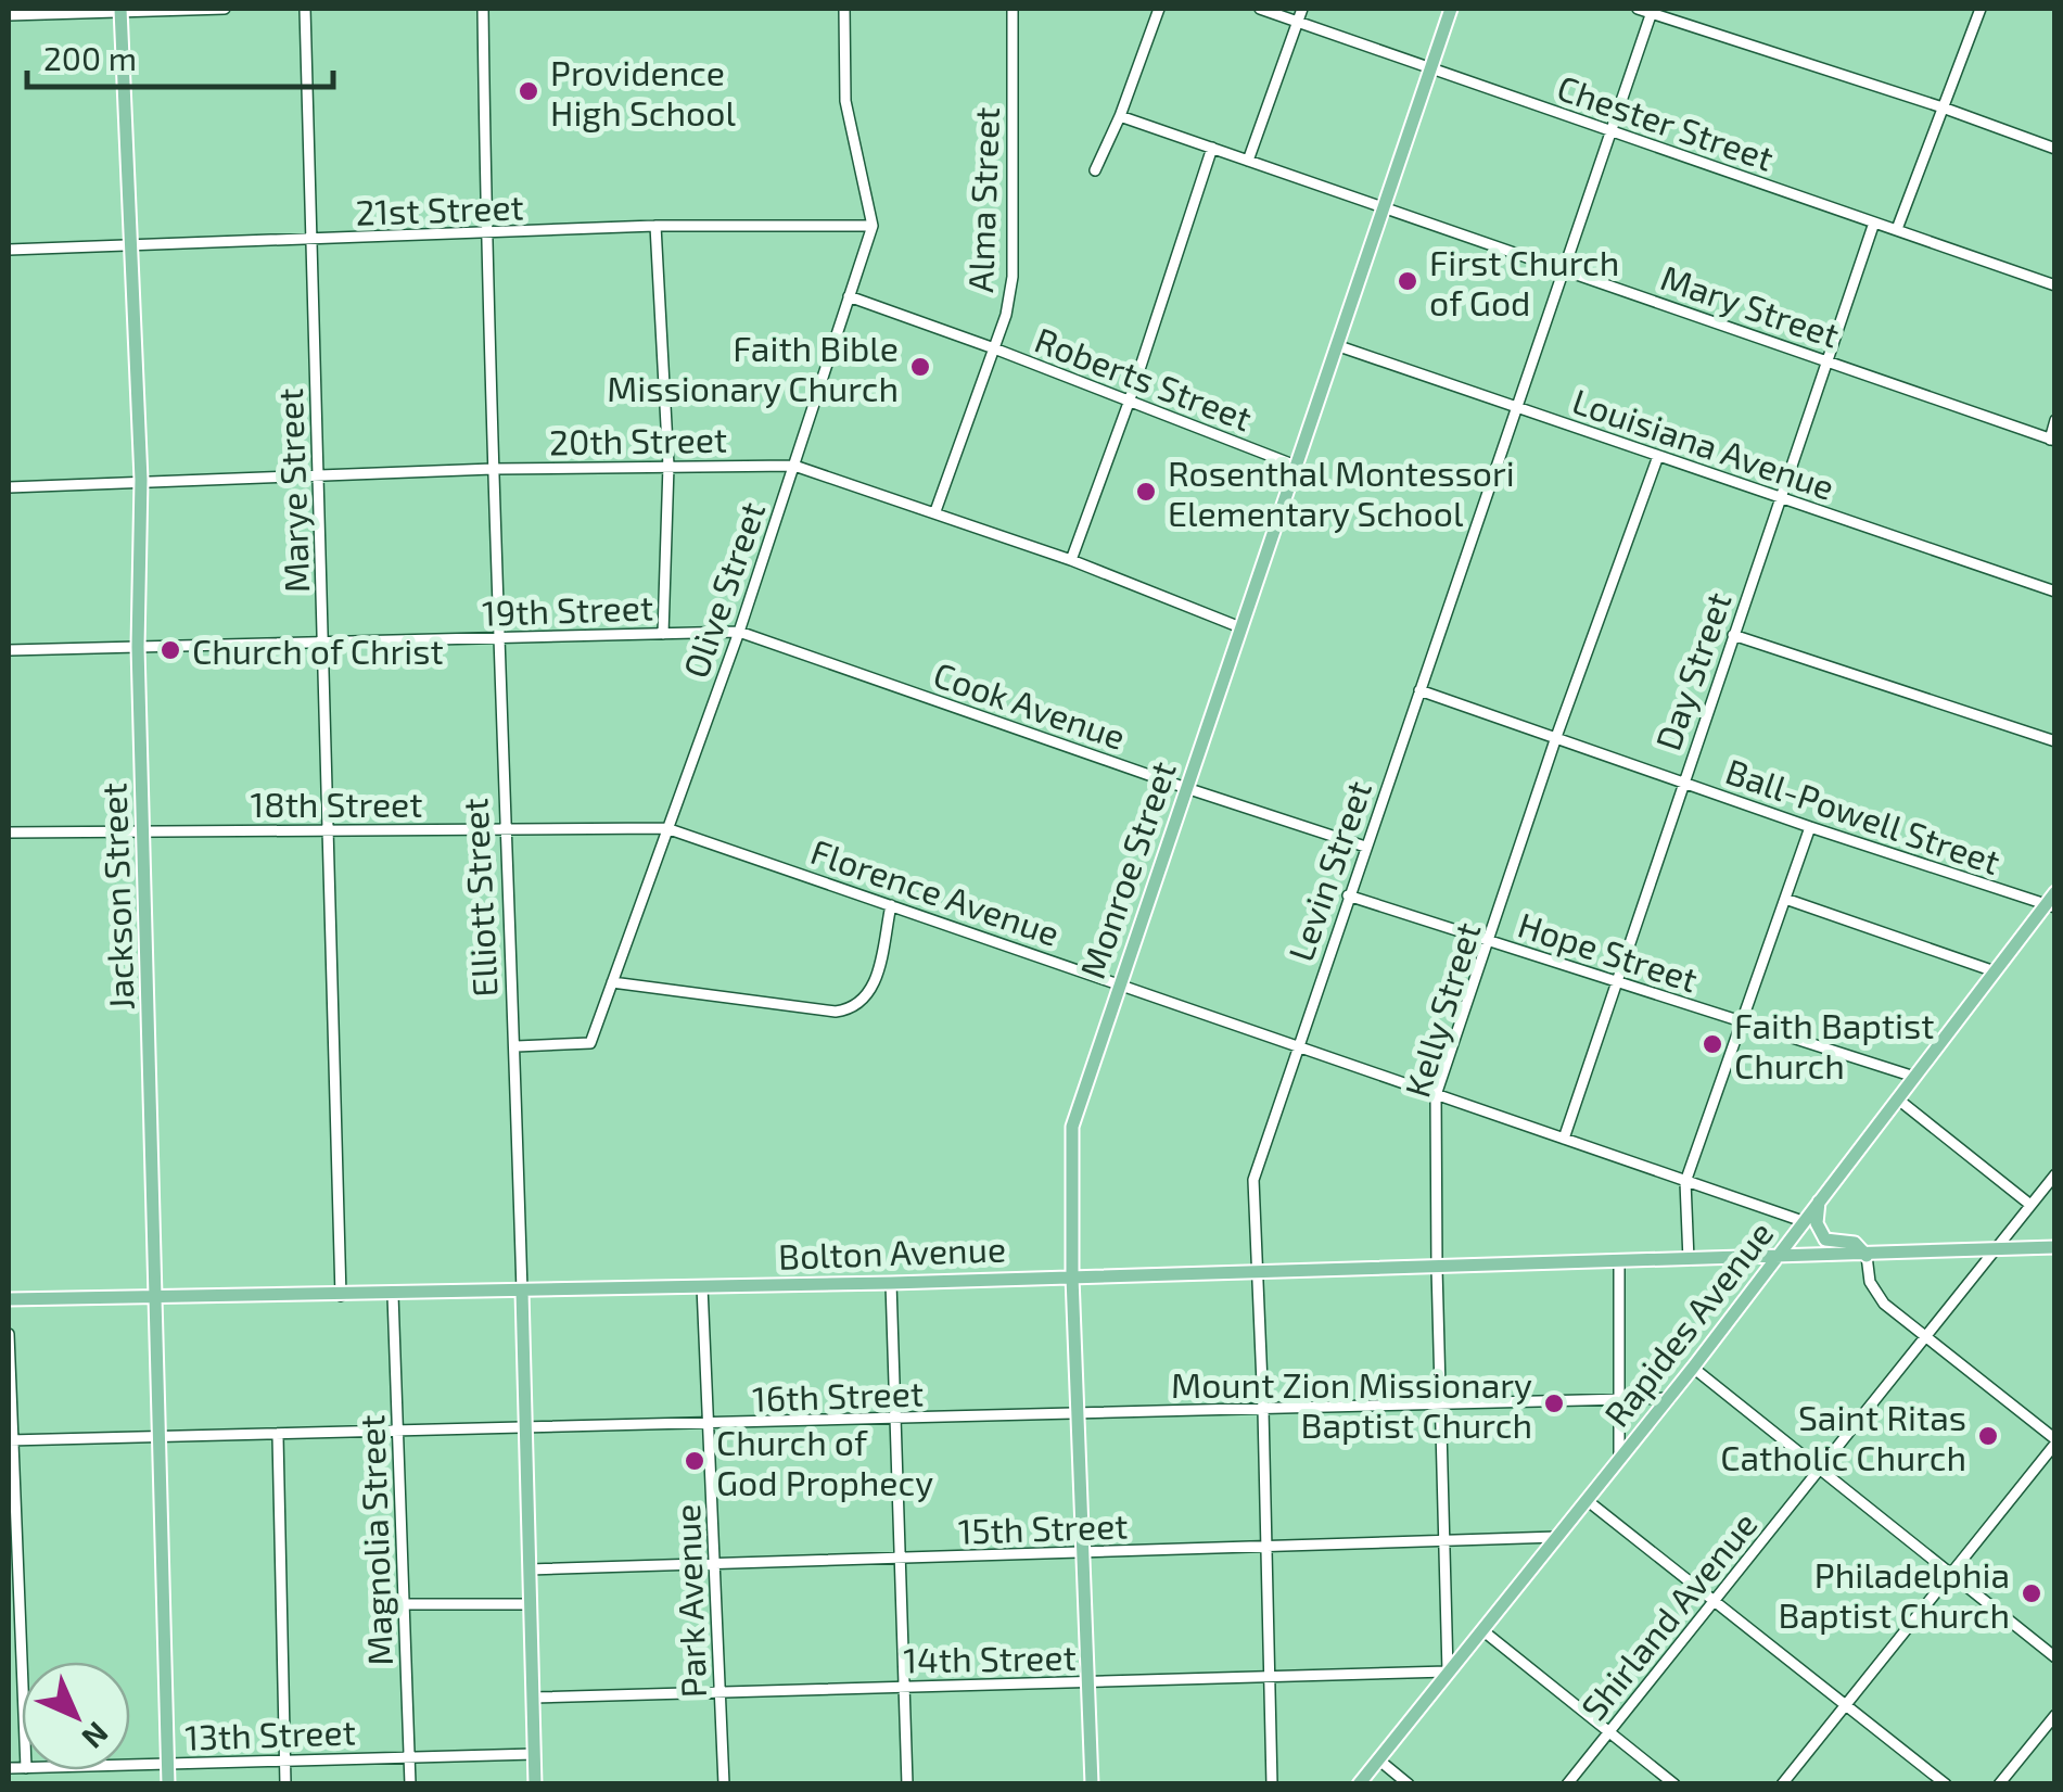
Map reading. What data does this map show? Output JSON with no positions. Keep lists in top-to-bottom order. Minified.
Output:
{"streets":{"main road":["Monroe Street","Jackson Street","Elliott Street","Bolton Avenue","Rapides Avenue"],"street":["Chester Street","Alma Street","21st Street","Mary Street","Roberts Street","20th Street","Louisiana Avenue","Marye Street","Olive Street","19th Street","Day Street","Cook Avenue","18th Street","Ball-Powell Street","Levin Street","Florence Avenue","Hope Street","Kelly Street","16th Street","15th Street","Magnolia Street","Park Avenue","Shirland Avenue","14th Street","13th Street"]},"crossings":[["Chester Street","Day Street"],["Chester Street","Monroe Street"],["Chester Street","Levin Street"],["Alma Street","Roberts Street"],["Alma Street","20th Street"],["21st Street","Marye Street"],["21st Street","Olive Street"],["21st Street","Jackson Street"],["21st Street","Elliott Street"],["Mary Street","Day Street"],["Mary Street","Monroe Street"],["Mary Street","Levin Street"],["Roberts Street","Olive Street"],["Roberts Street","Monroe Street"],["20th Street","Marye Street"],["20th Street","Olive Street"],["20th Street","Monroe Street"],["20th Street","Jackson Street"],["20th Street","Elliott Street"],["Louisiana Avenue","Day Street"],["Louisiana Avenue","Monroe Street"],["Louisiana Avenue","Levin Street"],["Louisiana Avenue","Kelly Street"],["Marye Street","19th Street"],["Marye Street","18th Street"],["Marye Street","Bolton Avenue"],["Olive Street","19th Street"],["Olive Street","Cook Avenue"],["Olive Street","18th Street"],["Olive Street","Florence Avenue"],["Olive Street","Elliott Street"],["19th Street","Cook Avenue"],["19th Street","Jackson Street"],["19th Street","Elliott Street"],["Day Street","Ball-Powell Street"],["Day Street","Florence Avenue"],["Day Street","Hope Street"],["Cook Avenue","Monroe Street"],["Cook Avenue","Levin Street"],["18th Street","Florence Avenue"],["18th Street","Jackson Street"],["18th Street","Elliott Street"],["Ball-Powell Street","Levin Street"],["Ball-Powell Street","Kelly Street"],["Ball-Powell Street","Rapides Avenue"],["Monroe Street","Florence Avenue"],["Monroe Street","Bolton Avenue"],["Monroe Street","16th Street"],["Monroe Street","15th Street"],["Monroe Street","14th Street"],["Levin Street","Florence Avenue"],["Levin Street","Hope Street"],["Levin Street","Bolton Avenue"],["Levin Street","16th Street"],["Levin Street","15th Street"],["Levin Street","14th Street"],["Florence Avenue","Kelly Street"],["Florence Avenue","Rapides Avenue"],["Jackson Street","Bolton Avenue"],["Jackson Street","16th Street"],["Jackson Street","13th Street"],["Elliott Street","Bolton Avenue"],["Elliott Street","16th Street"],["Elliott Street","15th Street"],["Elliott Street","14th Street"],["Elliott Street","13th Street"],["Hope Street","Kelly Street"],["Hope Street","Rapides Avenue"],["Kelly Street","Bolton Avenue"],["Kelly Street","Rapides Avenue"],["Kelly Street","16th Street"],["Kelly Street","15th Street"],["Kelly Street","14th Street"],["Bolton Avenue","Rapides Avenue"],["Bolton Avenue","Magnolia Street"],["Bolton Avenue","Park Avenue"],["Bolton Avenue","Shirland Avenue"],["Rapides Avenue","16th Street"],["Rapides Avenue","15th Street"],["Rapides Avenue","14th Street"],["16th Street","Magnolia Street"],["16th Street","Park Avenue"],["15th Street","Park Avenue"],["Magnolia Street","13th Street"],["Park Avenue","14th Street"]],"places":["Providence High School","First Church of God","Faith Bible Missionary Church","Rosenthal Montessori Elementary School","Church of Christ","Faith Baptist Church","Mount Zion Missionary Baptist Church","Saint Ritas Catholic Church","Church of God Prophecy","Philadelphia Baptist Church"],"scale_bar":"200 m","north":"bottom right"}
